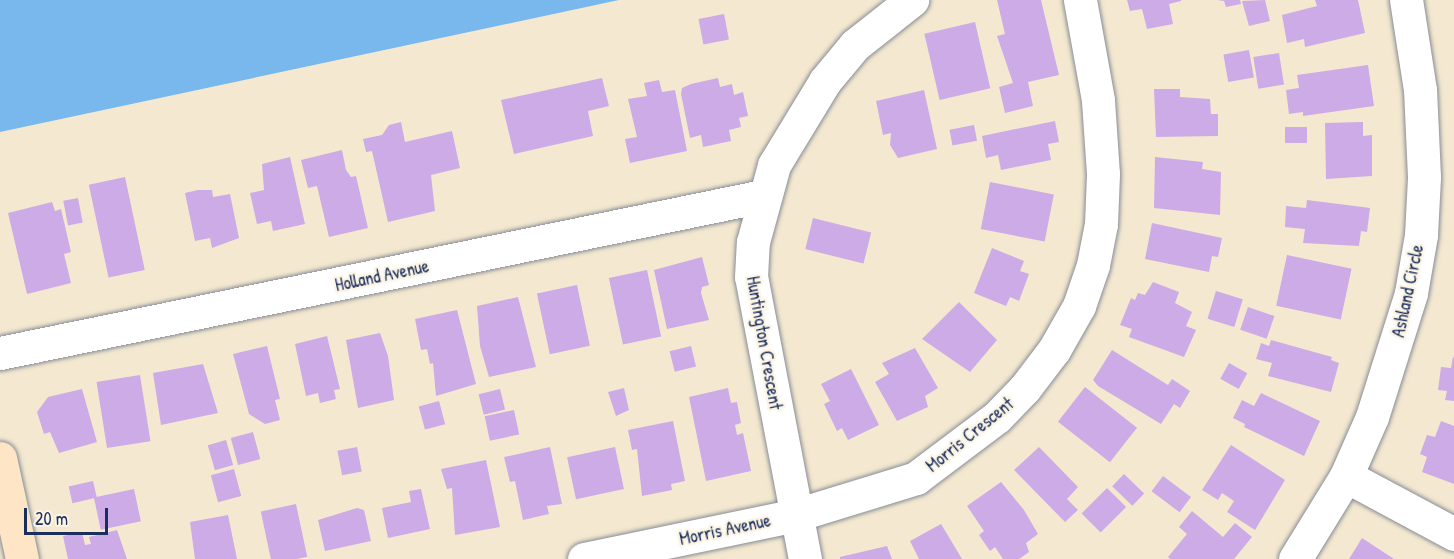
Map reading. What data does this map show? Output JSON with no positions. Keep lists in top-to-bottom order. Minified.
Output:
{"streets":{"street":["Holland Avenue","Ashland Circle","Huntington Crescent","Morris Crescent","Morris Avenue"]},"crossings":[["Holland Avenue","Huntington Crescent"],["Huntington Crescent","Morris Crescent"],["Huntington Crescent","Morris Avenue"],["Morris Crescent","Morris Avenue"]],"scale_bar":"20 m"}
